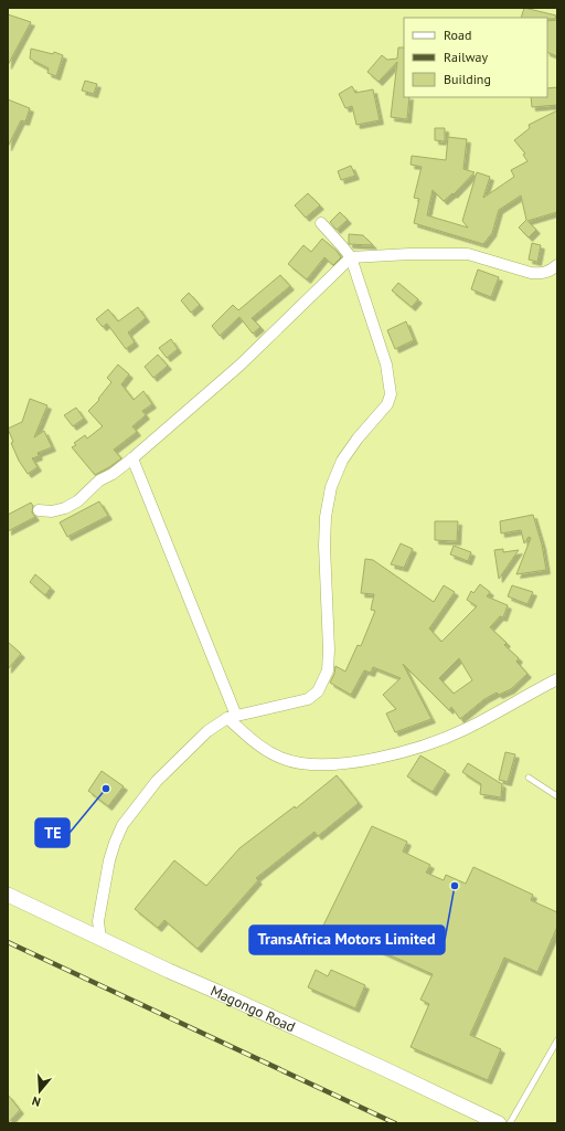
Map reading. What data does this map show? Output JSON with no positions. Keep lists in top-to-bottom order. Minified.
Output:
{"streets":{"street":["Magongo Road"]},"places":["TE","TransAfrica Motors Limited"],"legend":["Road","Railway","Building"],"north":"bottom"}
